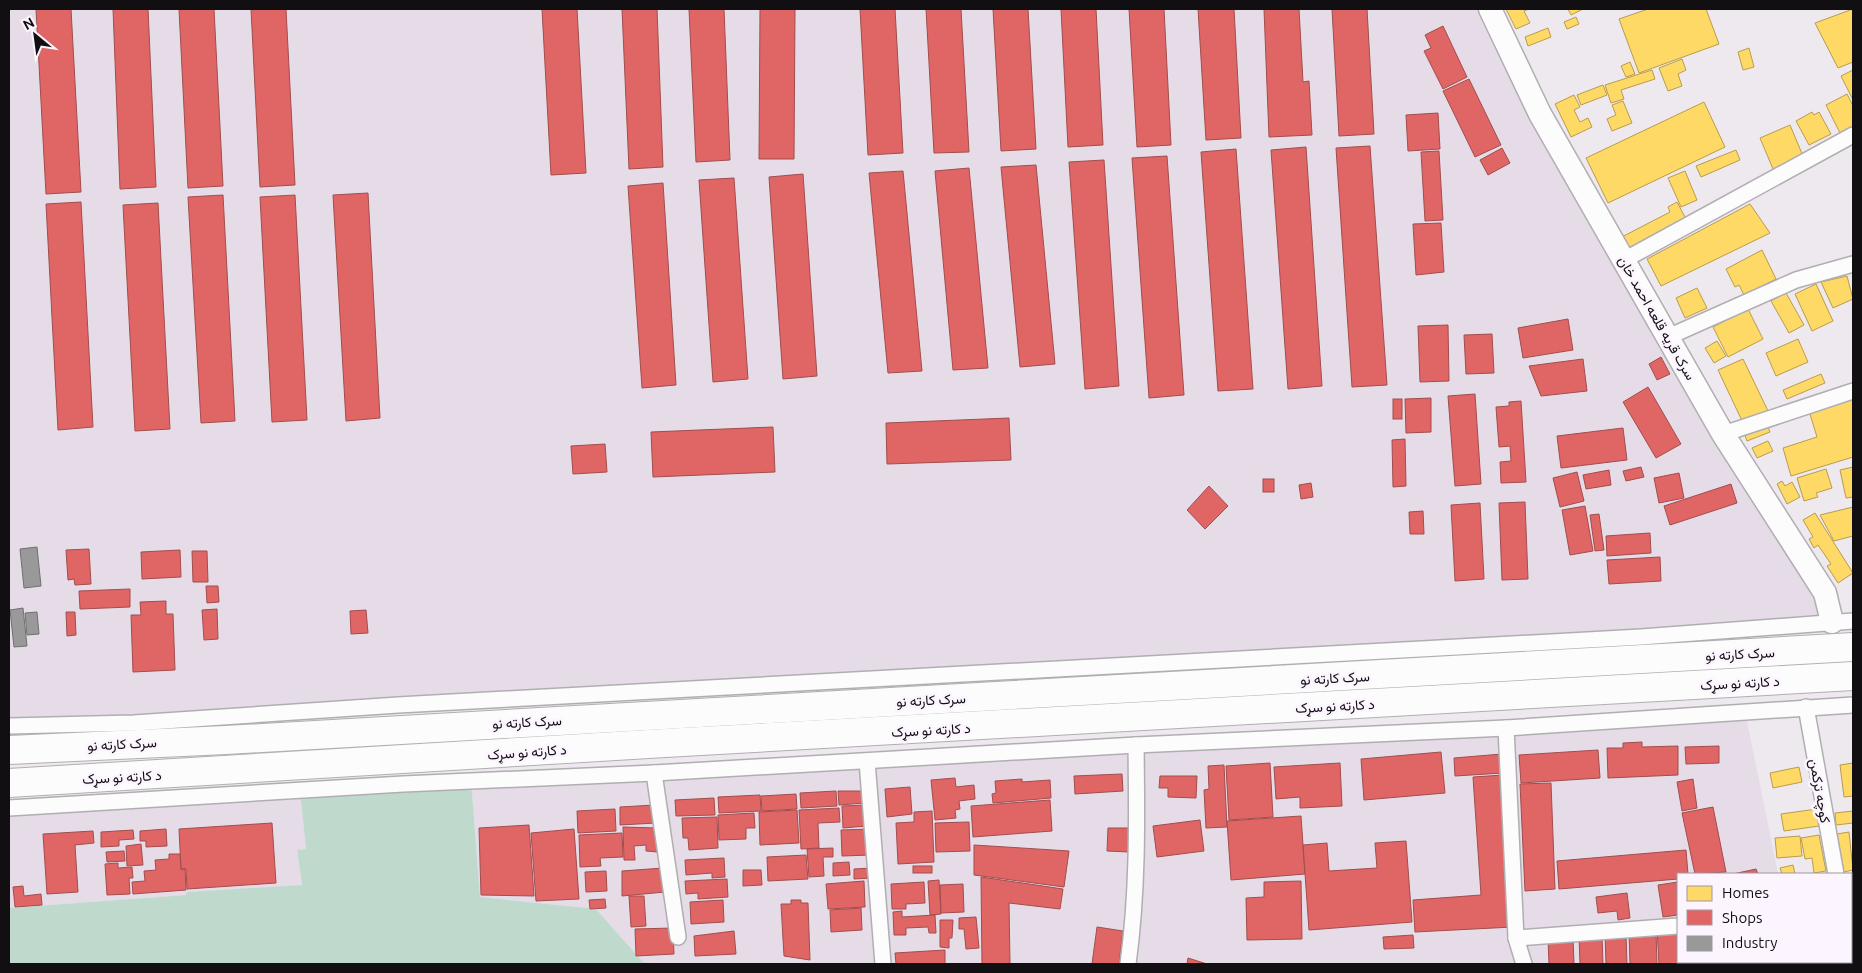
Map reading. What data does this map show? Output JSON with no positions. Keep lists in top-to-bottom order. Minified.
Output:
{"streets":{"highway":["سرک کارته نو","د کارته نو سړک"],"street":["سرک قریه قلعه احمد خان","کوچه ترکمن"]},"legend":["Homes","Shops","Industry"],"north":"top left"}
